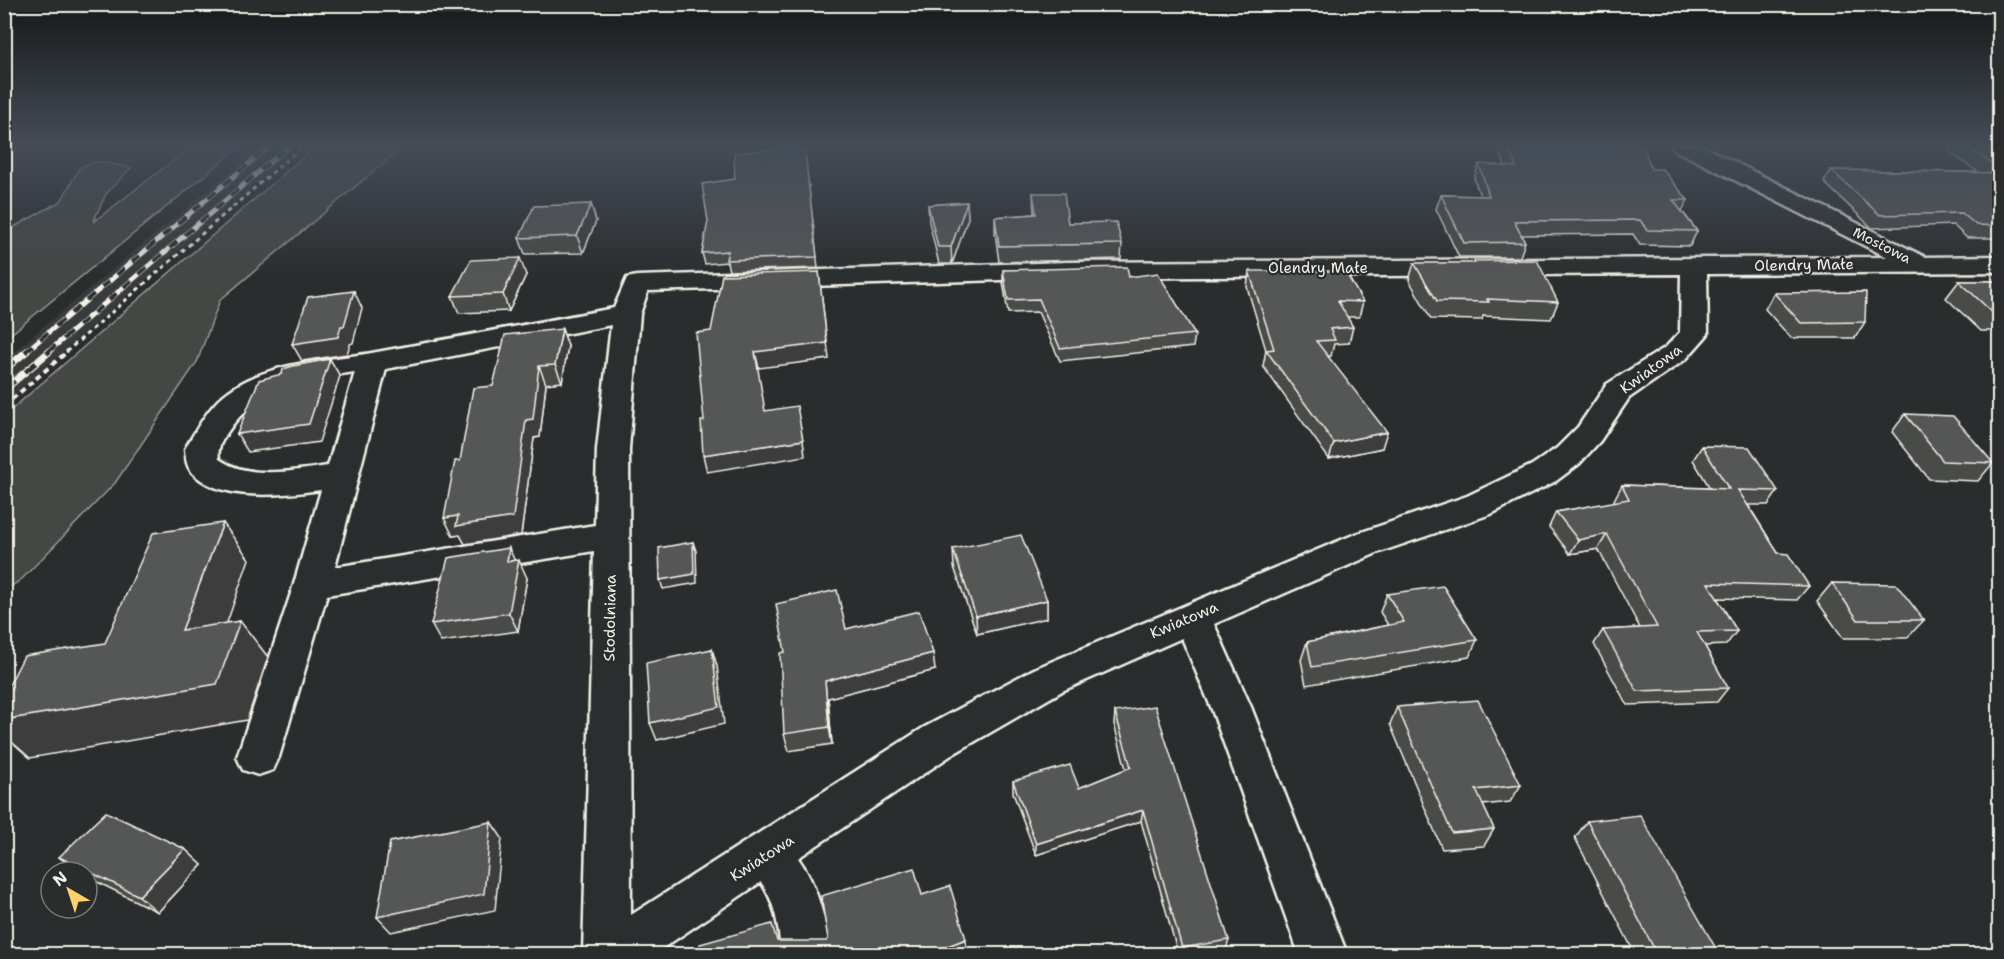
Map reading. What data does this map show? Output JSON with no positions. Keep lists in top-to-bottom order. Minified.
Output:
{"streets":{"street":["Mostowa","Olendry Małe","Kwiatowa","Stodolniana"]},"crossings":[["Mostowa","Olendry Małe"],["Olendry Małe","Kwiatowa"],["Olendry Małe","Stodolniana"]],"north":"top left"}
